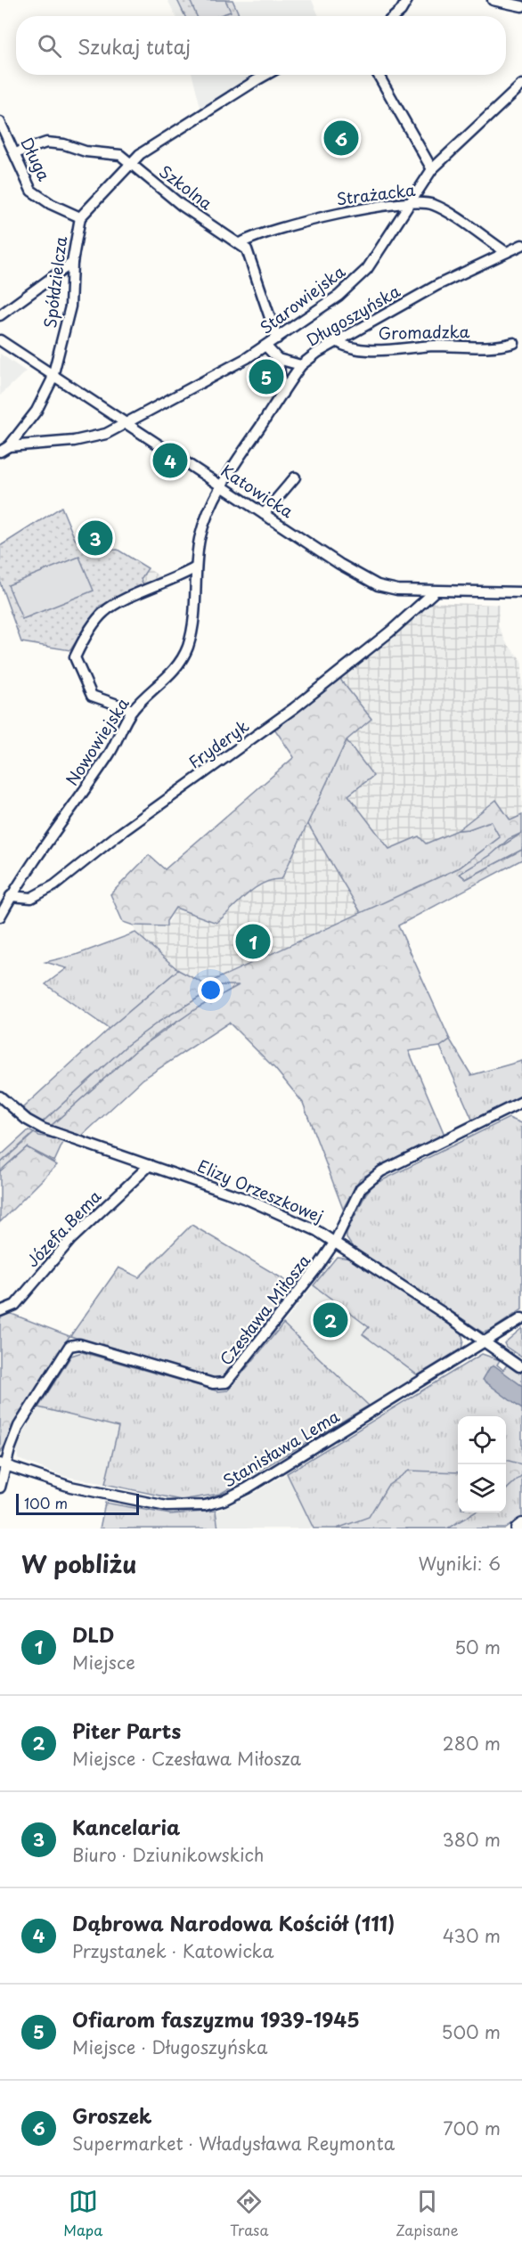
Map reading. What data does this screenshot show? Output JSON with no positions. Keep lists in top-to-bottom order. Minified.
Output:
{"streets":{"street":["Długa","Szkolna","Strażacka","Spółdzielcza","Starowiejska","Długoszyńska","Gromadzka","Katowicka","Nowowiejska","Fryderyk","Elizy Orzeszkowej","Józefa Bema","Czesława Miłosza","Stanisława Lema"]},"crossings":[["Długa","Szkolna"],["Długa","Spółdzielcza"],["Szkolna","Strażacka"],["Szkolna","Spółdzielcza"],["Strażacka","Starowiejska"],["Strażacka","Długoszyńska"],["Spółdzielcza","Starowiejska"],["Spółdzielcza","Katowicka"],["Starowiejska","Katowicka"],["Długoszyńska","Gromadzka"],["Długoszyńska","Katowicka"],["Długoszyńska","Nowowiejska"],["Katowicka","Nowowiejska"],["Katowicka","Fryderyk"],["Nowowiejska","Fryderyk"],["Elizy Orzeszkowej","Józefa Bema"],["Elizy Orzeszkowej","Czesława Miłosza"],["Elizy Orzeszkowej","Stanisława Lema"],["Czesława Miłosza","Stanisława Lema"]],"scale_bar":"100 m","page":{"search":"Szukaj tutaj","pins":["6","5","4","3","1","2"],"scale":"100 m","heading":["W pobliżu","Wyniki: 6"],"list":[{"mark":"1","name":"DLD","note":"Miejsce","value":"50 m"},{"mark":"2","name":"Piter Parts","note":"Miejsce · Czesława Miłosza","value":"280 m"},{"mark":"3","name":"Kancelaria","note":"Biuro · Dziunikowskich","value":"380 m"},{"mark":"4","name":"Dąbrowa Narodowa Kościół (111)","note":"Przystanek · Katowicka","value":"430 m"},{"mark":"5","name":"Ofiarom faszyzmu 1939-1945","note":"Miejsce · Długoszyńska","value":"500 m"},{"mark":"6","name":"Groszek","note":"Supermarket · Władysława Reymonta","value":"700 m"}],"nav":["Mapa","Trasa","Zapisane"]}}
